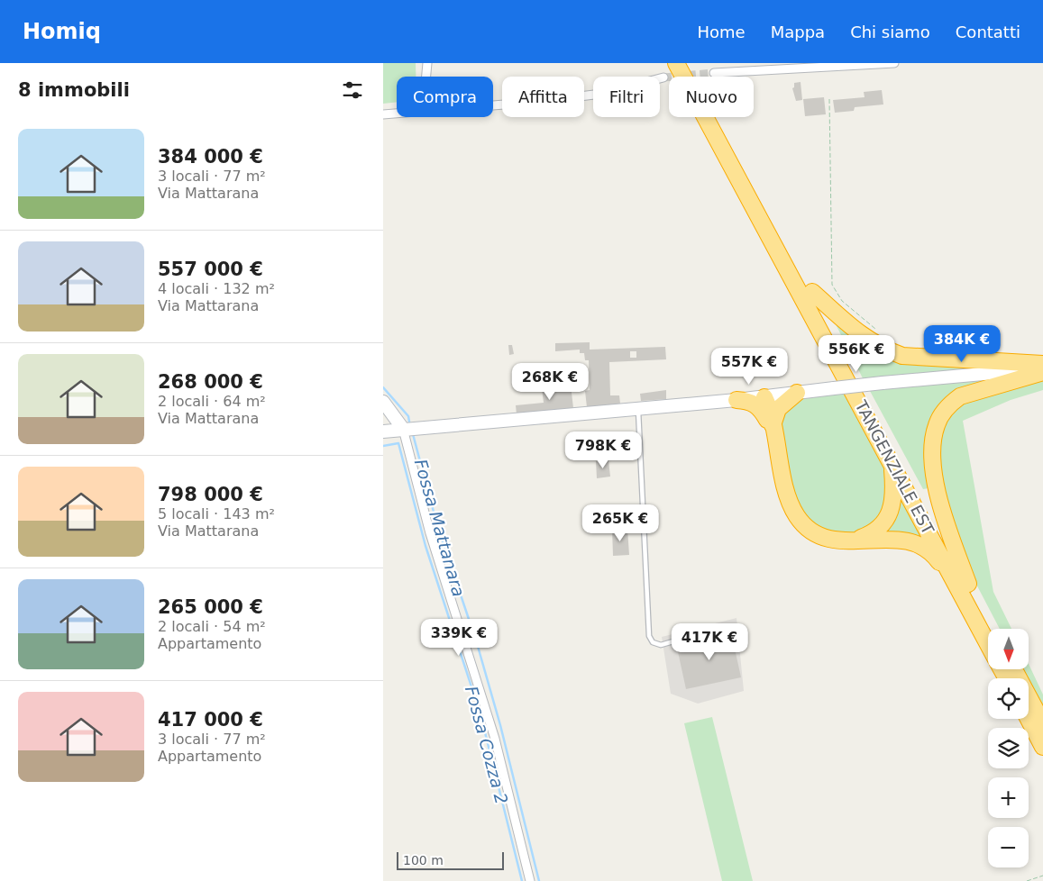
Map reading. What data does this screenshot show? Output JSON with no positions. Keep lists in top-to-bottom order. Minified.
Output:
{"streets":{"highway":["TANGENZIALE EST"]},"water":["Fossa Mattanara","Fossa Cozza 2"],"scale_bar":"100 m","north":"bottom","page":{"header":"Homiq","nav":["Home","Mappa","Chi siamo","Contatti"],"heading":"8 immobili","chip":["Compra","Affitta","Filtri","Nuovo"],"list":[{"name":"384 000 €","note":"3 locali · 77 m² · Via Mattarana"},{"name":"557 000 €","note":"4 locali · 132 m² · Via Mattarana"},{"name":"268 000 €","note":"2 locali · 64 m² · Via Mattarana"},{"name":"798 000 €","note":"5 locali · 143 m² · Via Mattarana"},{"name":"265 000 €","note":"2 locali · 54 m² · Appartamento"},{"name":"417 000 €","note":"3 locali · 77 m² · Appartamento"}],"price":["384K €","556K €","557K €","268K €","798K €","265K €","339K €","417K €"],"map_buttons":["+","−"],"scale":"100 m"}}
